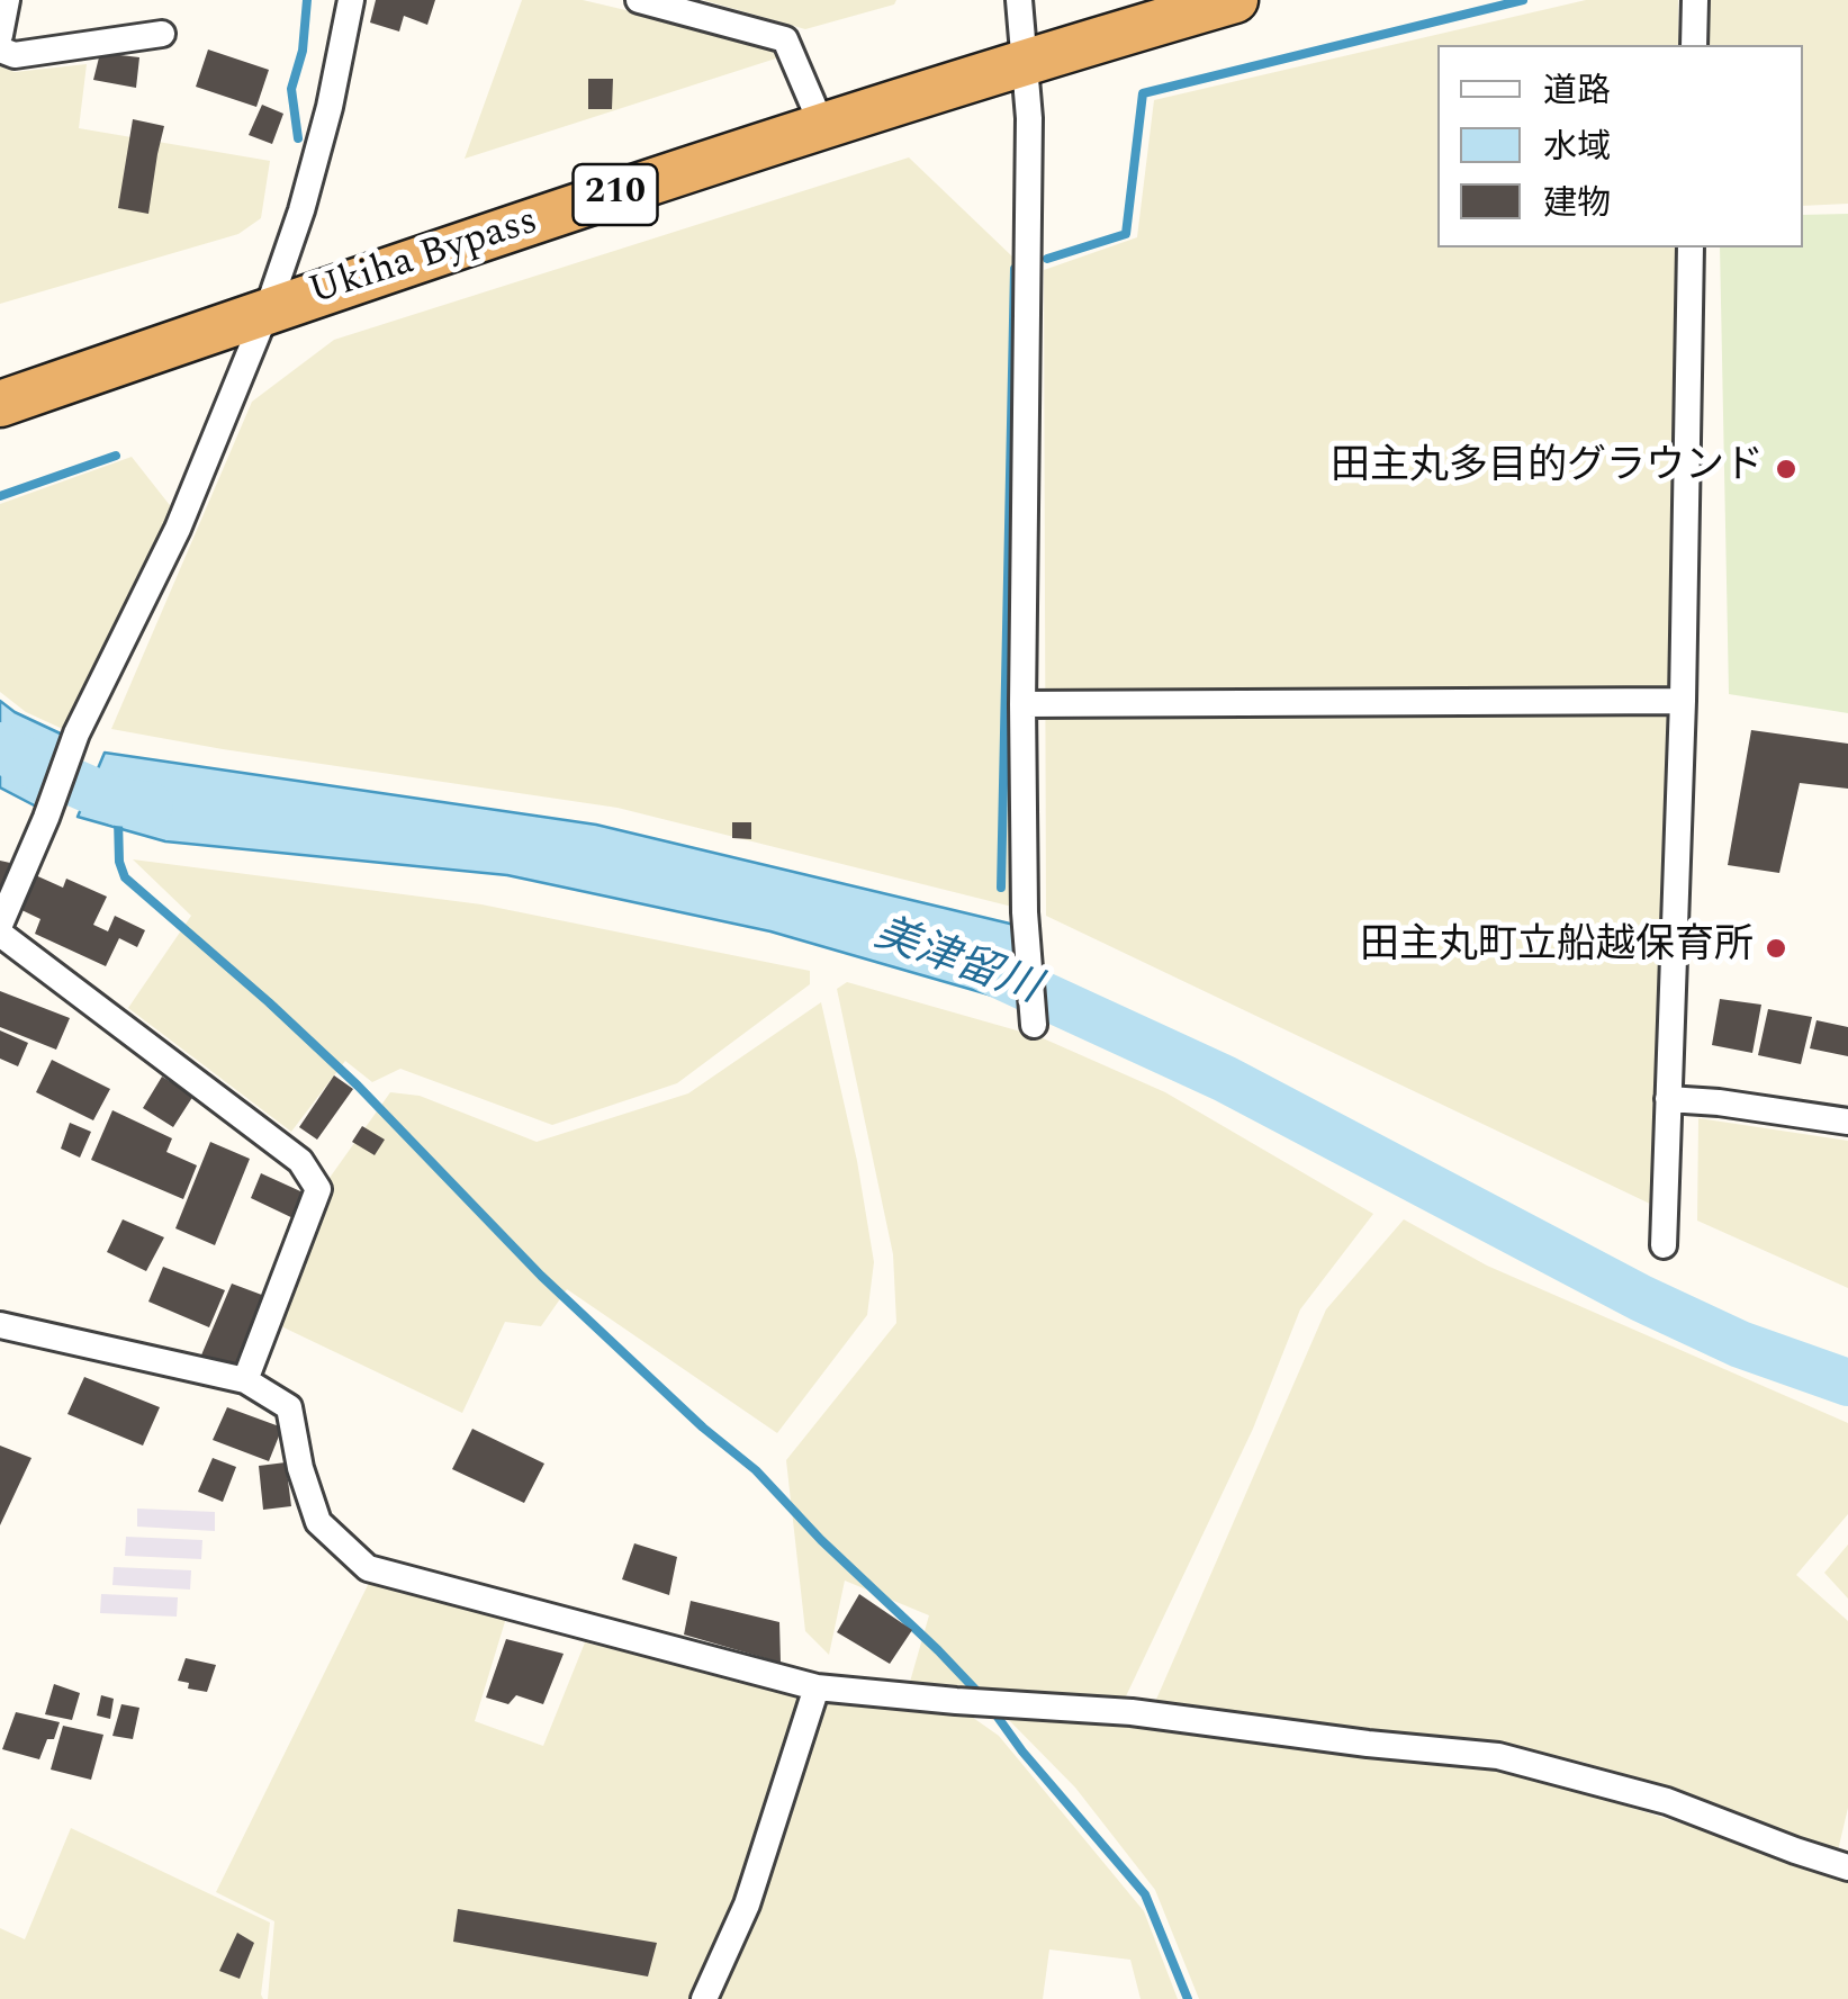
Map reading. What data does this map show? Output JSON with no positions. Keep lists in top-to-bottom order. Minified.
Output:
{"streets":{"highway":["210","Ukiha Bypass"]},"water":["美津留川"],"places":["田主丸多目的グラウンド","田主丸町立船越保育所"],"legend":["道路","水域","建物"]}
